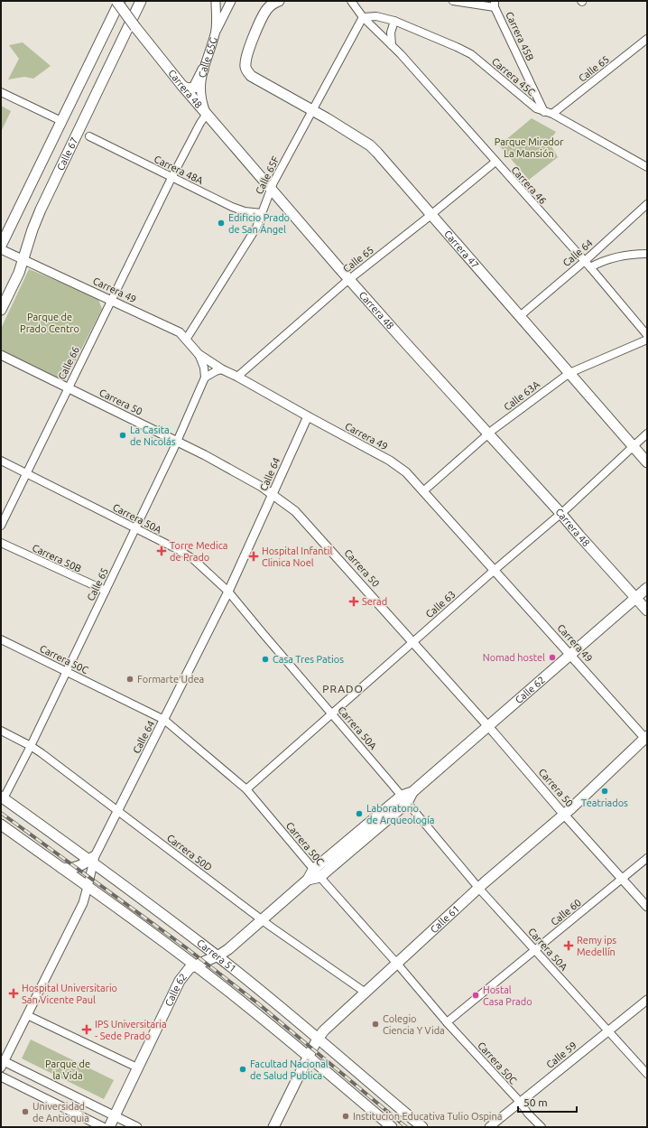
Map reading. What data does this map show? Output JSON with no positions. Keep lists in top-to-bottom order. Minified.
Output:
{"streets":{"main road":["Carrera 48","Calle 67","Carrera 47","Calle 62","Calle 61","Carrera 51"],"street":["Carrera 45B","Calle 65G","Calle 65","Carrera 45C","Carrera 48A","Calle 65F","Carrera 46","Calle 64","Carrera 49","Calle 66","Calle 63A","Carrera 50","Carrera 50A","Carrera 50B","Calle 63","Carrera 50C","Carrera 50D","Calle 60","Calle 59"]},"crossings":[["Carrera 45B","Carrera 45C"],["Calle 65G","Carrera 48"],["Calle 65G","Calle 66"],["Calle 65","Carrera 45C"],["Calle 65","Carrera 48"],["Calle 65","Carrera 46"],["Calle 65","Carrera 47"],["Calle 65","Carrera 49"],["Calle 65","Carrera 50"],["Calle 65","Carrera 50A"],["Calle 65","Carrera 50B"],["Calle 65","Carrera 50C"],["Calle 65","Carrera 50D"],["Calle 65","Carrera 51"],["Carrera 45C","Calle 65F"],["Carrera 45C","Carrera 46"],["Carrera 48","Calle 65F"],["Carrera 48","Calle 66"],["Carrera 48","Calle 63A"],["Carrera 48","Calle 63"],["Carrera 48","Calle 62"],["Calle 67","Carrera 49"],["Carrera 48A","Calle 65F"],["Carrera 48A","Calle 66"],["Calle 65F","Carrera 46"],["Calle 65F","Carrera 47"],["Calle 65F","Carrera 49"],["Carrera 46","Calle 64"],["Carrera 47","Calle 64"],["Carrera 47","Calle 63A"],["Carrera 47","Calle 63"],["Calle 64","Carrera 49"],["Calle 64","Carrera 50"],["Calle 64","Carrera 50A"],["Calle 64","Carrera 50C"],["Calle 64","Carrera 50D"],["Calle 64","Carrera 51"],["Carrera 49","Calle 66"],["Carrera 49","Calle 63A"],["Carrera 49","Calle 63"],["Carrera 49","Calle 62"],["Carrera 49","Calle 61"],["Calle 66","Carrera 50"],["Calle 66","Carrera 50A"],["Carrera 50","Calle 63"],["Carrera 50","Calle 62"],["Carrera 50","Calle 60"],["Carrera 50","Calle 61"],["Carrera 50A","Calle 63"],["Carrera 50A","Calle 62"],["Carrera 50A","Calle 60"],["Carrera 50A","Calle 61"],["Carrera 50A","Calle 59"],["Calle 63","Carrera 50C"],["Carrera 50C","Calle 62"],["Carrera 50C","Calle 60"],["Carrera 50C","Calle 61"],["Carrera 50C","Calle 59"],["Calle 62","Carrera 50D"],["Calle 62","Carrera 51"],["Carrera 50D","Calle 61"],["Calle 61","Carrera 51"]],"districts":["PRADO"],"parks":["Parque Mirador La Mansión","Parque de Prado Centro","Parque de la Vida"],"places":{"other":["Edificio Prado de San Ángel","La Casita de Nicolás","Nomad hostel","Casa Tres Patios","Formarte Udea","Teatriados","Laboratorio de Arqueología","Hostal Casa Prado","Colegio Ciencia Y Vida","Facultad Nacional de Salud Publica","Universidad de Antioquia","Institucion Educativa Tulio Ospina"],"health":["Torre Medica de Prado","Hospital Infantil Clinica Noel","Serad","Remy ips Medellín","Hospital Universitario San Vicente Paul","IPS Universitaria - Sede Prado"]},"scale_bar":"50 m"}
